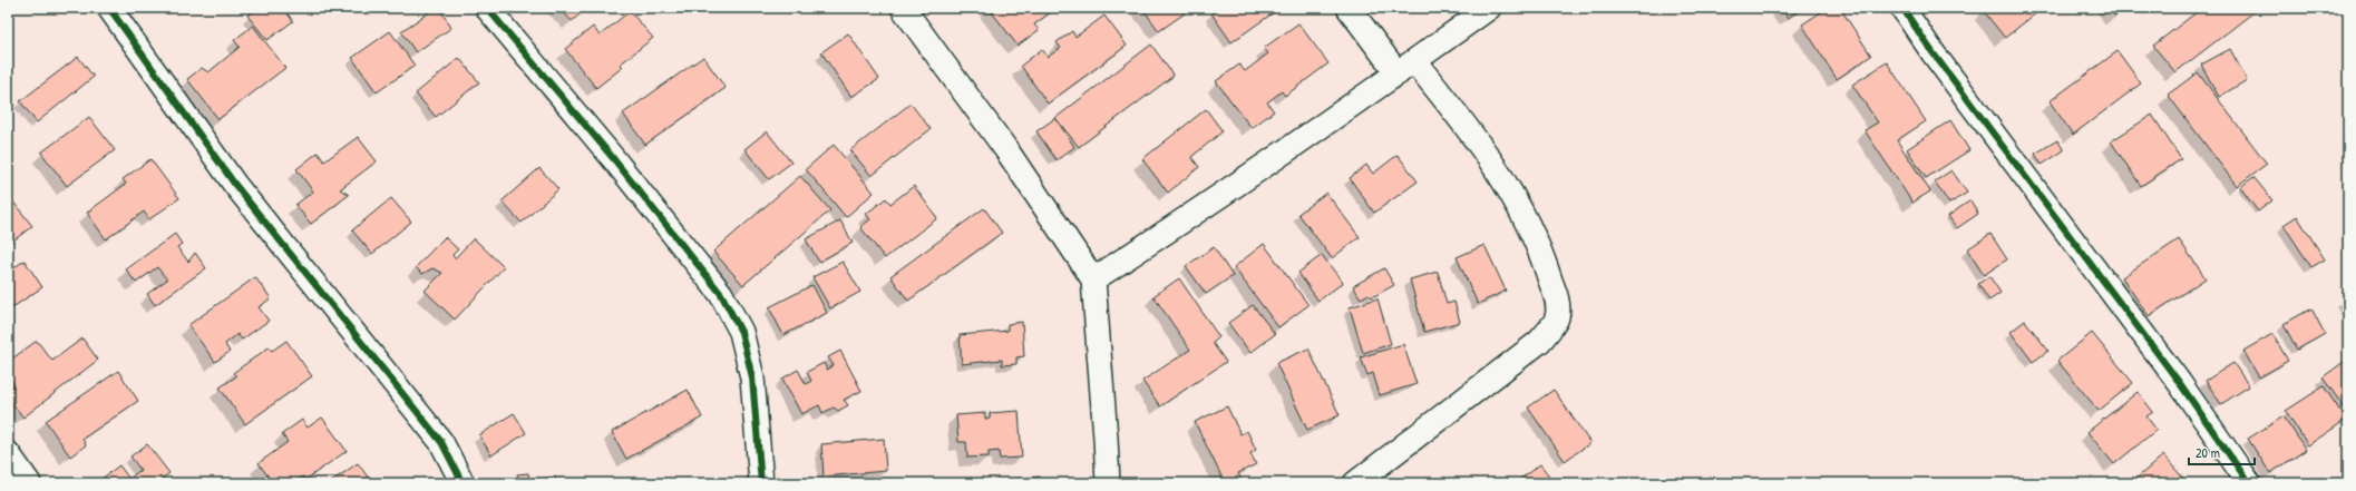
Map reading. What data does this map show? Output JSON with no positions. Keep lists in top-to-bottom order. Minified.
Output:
{"scale_bar":"20 m"}
